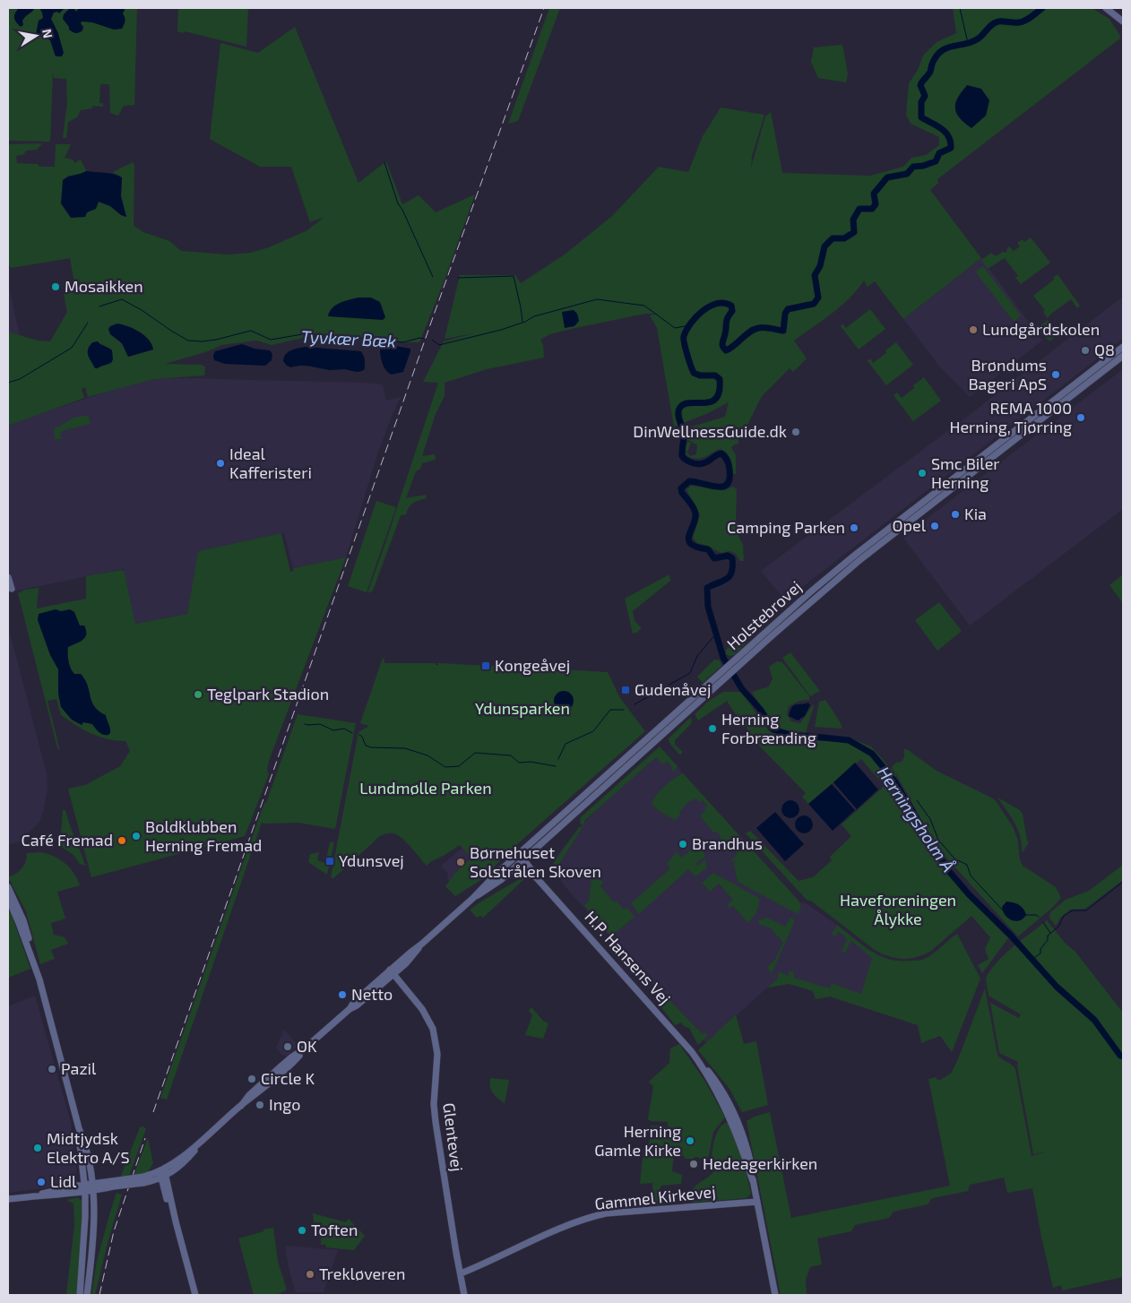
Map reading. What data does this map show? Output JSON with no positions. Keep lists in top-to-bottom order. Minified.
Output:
{"streets":{"main road":["Holstebrovej","H.P. Hansens Vej","Glentevej","Gammel Kirkevej"]},"crossings":[["Holstebrovej","H.P. Hansens Vej"],["Holstebrovej","Glentevej"],["H.P. Hansens Vej","Gammel Kirkevej"],["Glentevej","Gammel Kirkevej"]],"water":["Tyvkær Bæk","Herningsholm Å"],"parks":["Ydunsparken","Lundmølle Parken","Haveforeningen Ålykke"],"places":{"other":["Mosaikken","Lundgårdskolen","Q8","Brøndums Bageri ApS","REMA 1000 Herning, Tjørring","DinWellnessGuide.dk","Ideal Kafferisteri","Smc Biler Herning","Kia","Opel","Camping Parken","Teglpark Stadion","Herning Forbrænding","Boldklubben Herning Fremad","Café Fremad","Brandhus","Børnehuset Solstrålen Skoven","Netto","OK","Pazil","Circle K","Ingo","Herning Gamle Kirke","Midtjydsk Elektro A/S","Hedeagerkirken","Lidl","Toften","Trekløveren"],"transit":["Kongeåvej","Gudenåvej","Ydunsvej"]},"north":"right"}
